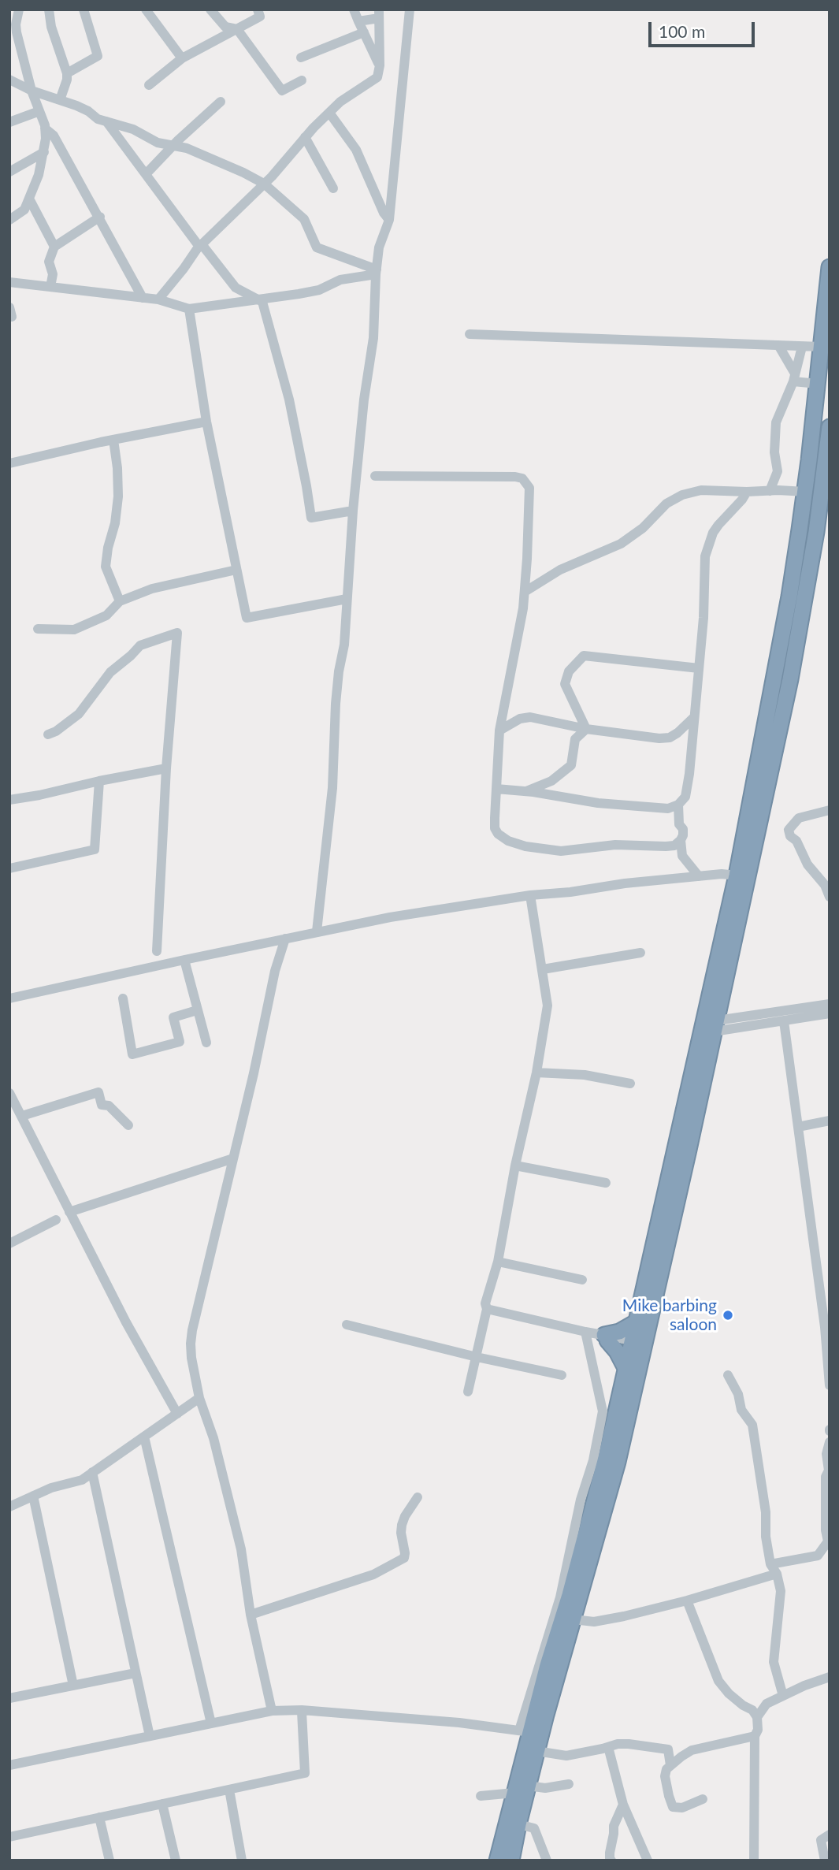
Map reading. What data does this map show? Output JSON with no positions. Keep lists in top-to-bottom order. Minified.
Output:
{"places":["Mike barbing saloon"],"scale_bar":"100 m"}
